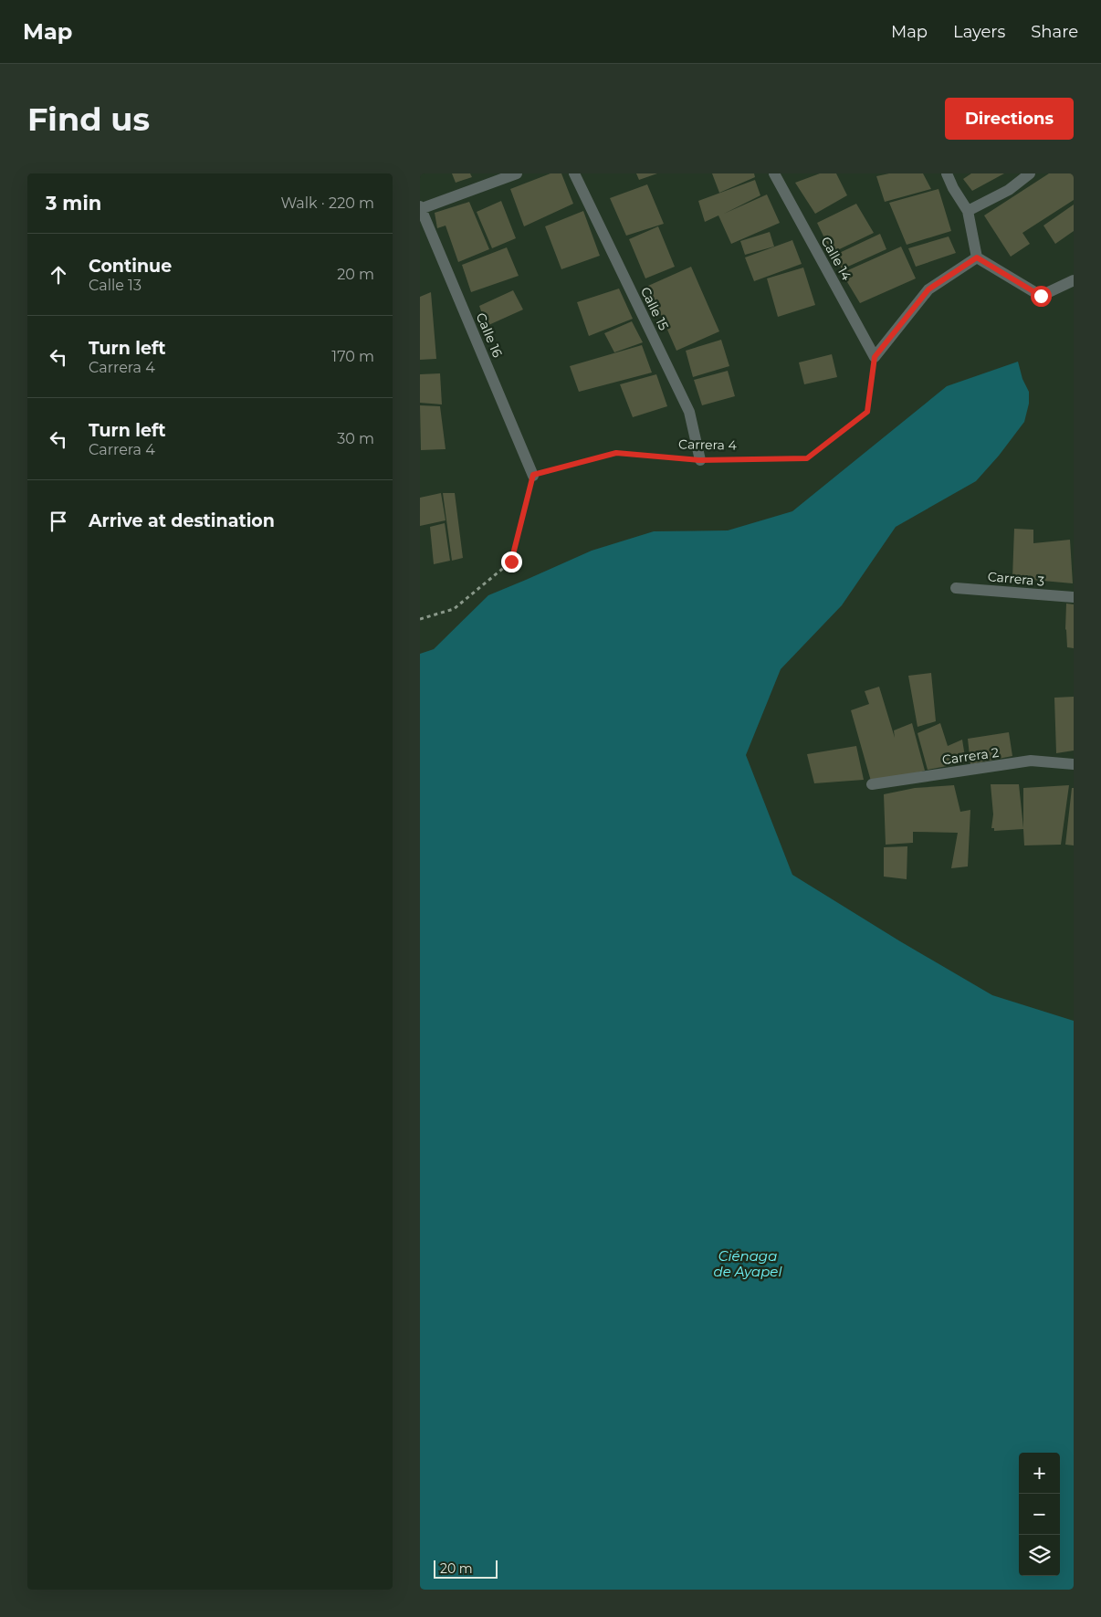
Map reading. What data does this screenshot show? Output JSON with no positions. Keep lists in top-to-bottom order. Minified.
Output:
{"streets":{"street":["Calle 14","Calle 15","Calle 16","Carrera 3","Carrera 2"],"path":["Carrera 4"]},"crossings":[["Calle 14","Carrera 4"],["Calle 15","Carrera 4"],["Calle 16","Carrera 4"]],"water":["Ciénaga de Ayapel"],"scale_bar":"20 m","page":{"header":"Map","nav":["Map","Layers","Share"],"buttons":"Directions","title":"Find us","heading":["3 min","Walk · 220 m"],"list":[["Continue","Calle 13","20 m"],["Turn left","Carrera 4","170 m"],["Turn left","Carrera 4","30 m"],"Arrive at destination"],"map_buttons":["+","−"],"scale":"20 m"}}
